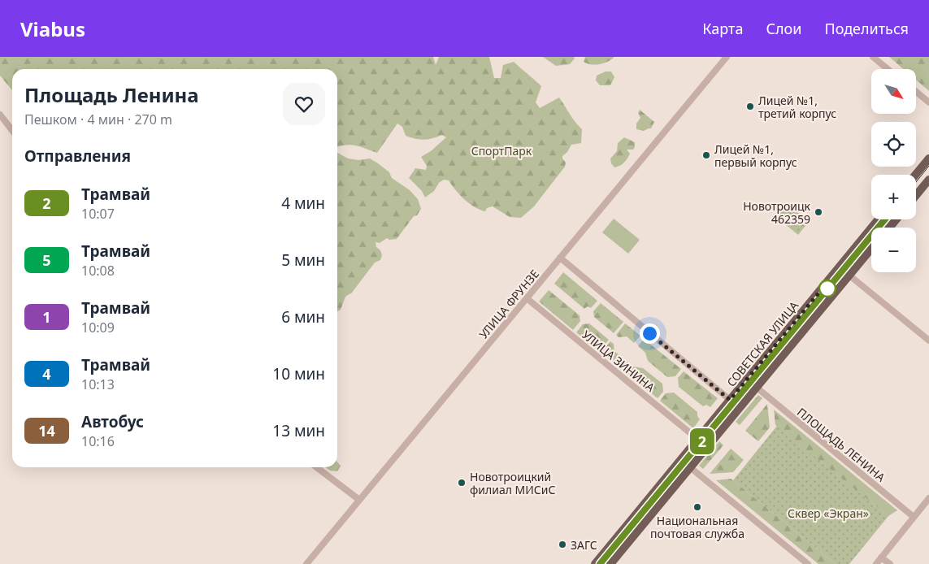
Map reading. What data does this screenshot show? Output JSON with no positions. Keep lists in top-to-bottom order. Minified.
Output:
{"streets":{"main road":["СОВЕТСКАЯ УЛИЦА"],"street":["УЛИЦА ФРУНЗЕ","УЛИЦА ЗИНИНА","ПЛОЩАДЬ ЛЕНИНА"]},"crossings":[["УЛИЦА ФРУНЗЕ","УЛИЦА ЗИНИНА"],["СОВЕТСКАЯ УЛИЦА","УЛИЦА ЗИНИНА"],["СОВЕТСКАЯ УЛИЦА","ПЛОЩАДЬ ЛЕНИНА"]],"parks":["СпортПарк","Сквер «Экран»"],"places":["Лицей №1, третий корпус","Лицей №1, первый корпус","Новотроицк 462359","Новотроицкий филиал МИСиС","Национальная почтовая служба","ЗАГС"],"lines":["tram line 2"],"north":"bottom right","page":{"header":"Viabus","nav":["Карта","Слои","Поделиться"],"on_map":"2","map_buttons":["+","−"],"heading":[["Площадь Ленина","Пешком · 4 мин · 270 m"],"Отправления"],"list":[{"mark":"2","name":"Трамвай","note":"10:07","value":"4 мин"},{"mark":"5","name":"Трамвай","note":"10:08","value":"5 мин"},{"mark":"1","name":"Трамвай","note":"10:09","value":"6 мин"},{"mark":"4","name":"Трамвай","note":"10:13","value":"10 мин"},{"mark":"14","name":"Автобус","note":"10:16","value":"13 мин"}]}}
